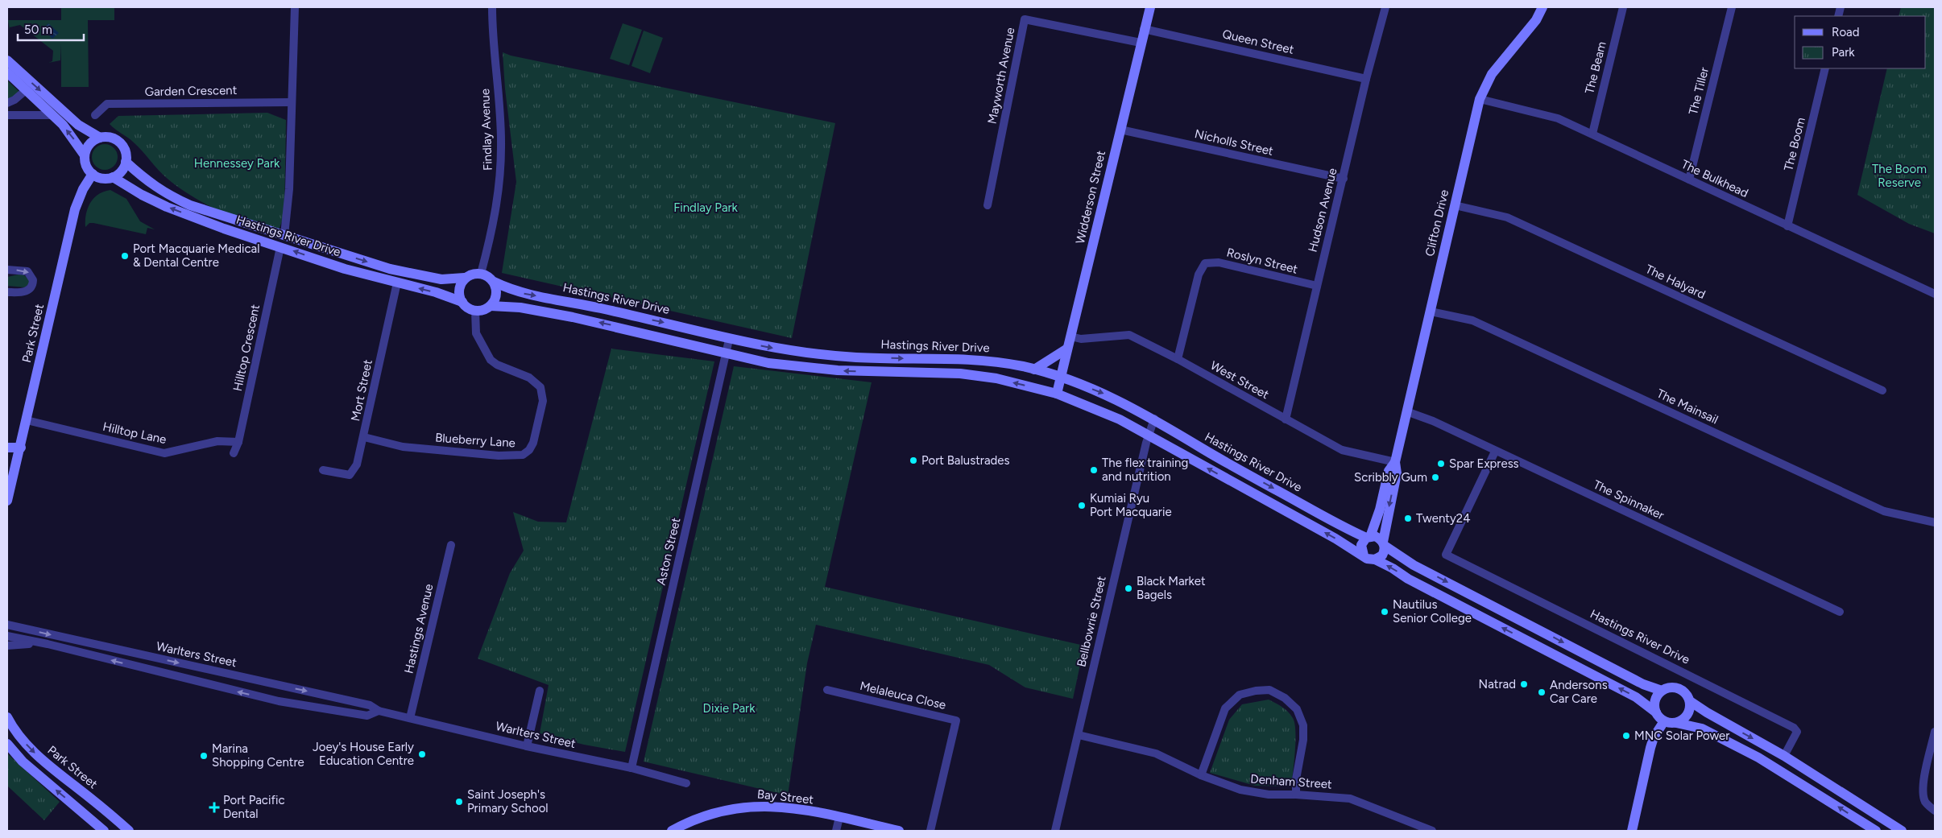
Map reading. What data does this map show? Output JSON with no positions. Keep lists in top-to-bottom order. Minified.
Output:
{"streets":{"main road":["Widderson Street","Clifton Drive","Hastings River Drive","Park Street","Bay Street"],"street":["Queen Street","The Beam","Mayworth Avenue","Garden Crescent","The Tiller","Findlay Avenue","Nicholls Street","The Boom","The Bulkhead","Hudson Avenue","Roslyn Street","The Halyard","Hilltop Crescent","West Street","Mort Street","The Mainsail","Hilltop Lane","Blueberry Lane","The Spinnaker","Aston Street","Bellbowrie Street","Hastings Avenue","Warlters Street","Melaleuca Close","Denham Street"]},"crossings":[["Queen Street","Widderson Street"],["Queen Street","Hudson Avenue"],["The Beam","The Bulkhead"],["Mayworth Avenue","Widderson Street"],["The Tiller","The Bulkhead"],["Findlay Avenue","Hastings River Drive"],["Findlay Avenue","Blueberry Lane"],["Nicholls Street","Widderson Street"],["Nicholls Street","Hudson Avenue"],["The Boom","The Bulkhead"],["The Bulkhead","Clifton Drive"],["Widderson Street","Hastings River Drive"],["Widderson Street","West Street"],["Hudson Avenue","Roslyn Street"],["Hudson Avenue","West Street"],["Clifton Drive","Hastings River Drive"],["Clifton Drive","The Halyard"],["Clifton Drive","West Street"],["Clifton Drive","The Mainsail"],["Clifton Drive","The Spinnaker"],["Hastings River Drive","Park Street"],["Hastings River Drive","Hilltop Crescent"],["Hastings River Drive","Mort Street"],["Hastings River Drive","Blueberry Lane"],["Hastings River Drive","The Spinnaker"],["Hastings River Drive","Aston Street"],["Hastings River Drive","Bellbowrie Street"],["Roslyn Street","West Street"],["Park Street","Hilltop Lane"],["Hilltop Crescent","Hilltop Lane"],["Mort Street","Blueberry Lane"],["Aston Street","Warlters Street"],["Bellbowrie Street","Denham Street"],["Hastings Avenue","Warlters Street"]],"parks":["Hennessey Park","The Boom Reserve","Findlay Park","Dixie Park"],"places":{"other":["Port Macquarie Medical & Dental Centre","Port Balustrades","Spar Express","The flex training and nutrition","Scribbly Gum","Kumiai Ryu Port Macquarie","Twenty24","Black Market Bagels","Nautilus Senior College","Natrad","Andersons Car Care","MNC Solar Power","Joey's House Early Education Centre","Marina Shopping Centre","Saint Joseph's Primary School"],"health":["Port Pacific Dental"]},"legend":["Road","Park"],"scale_bar":"50 m"}
